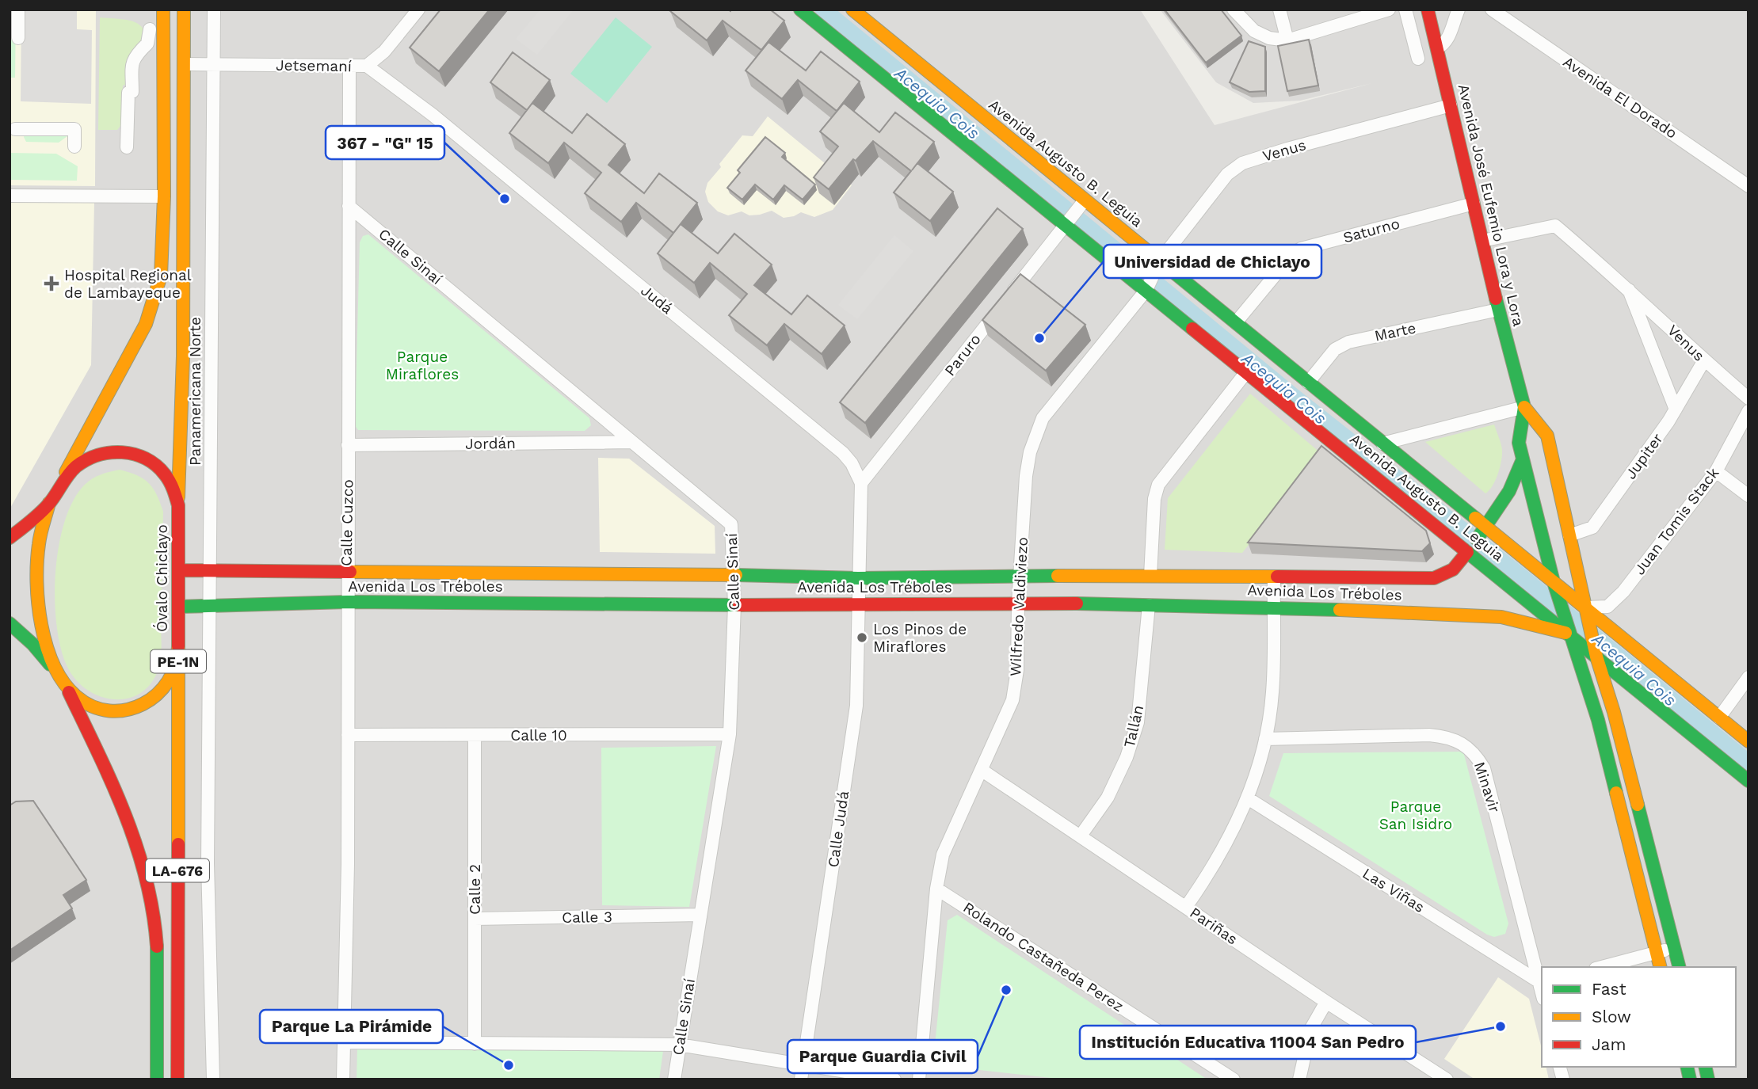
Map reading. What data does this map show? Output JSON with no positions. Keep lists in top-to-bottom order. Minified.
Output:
{"streets":{"main road":["Avenida Augusto B. Leguia","Avenida José Eufemio Lora y Lora","Panamericana Norte","Óvalo Chiclayo","Avenida Los Tréboles","PE-1N","LA-676"],"street":["Jetsemaní","Avenida El Dorado","Venus","Saturno","Calle Sinaí","Judá","Marte","Paruro","Jordán","Jupiter","Juan Tomis Stack","Calle Cuzco","Wilfredo Valdiviezo","Tallán","Calle 10","Minavir","Calle Judá","Calle 2","Las Viñas","Calle 3","Pariñas","Rolando Castañeda Perez"]},"crossings":[["Jetsemaní","Judá"],["Jetsemaní","Panamericana Norte"],["Jetsemaní","Calle Cuzco"],["Venus","Avenida Augusto B. Leguia"],["Venus","Avenida José Eufemio Lora y Lora"],["Venus","Jupiter"],["Venus","Wilfredo Valdiviezo"],["Avenida Augusto B. Leguia","Avenida José Eufemio Lora y Lora"],["Avenida Augusto B. Leguia","Saturno"],["Avenida Augusto B. Leguia","Marte"],["Avenida Augusto B. Leguia","Paruro"],["Avenida Augusto B. Leguia","Juan Tomis Stack"],["Avenida Augusto B. Leguia","Avenida Los Tréboles"],["Avenida Augusto B. Leguia","Wilfredo Valdiviezo"],["Avenida José Eufemio Lora y Lora","Saturno"],["Avenida José Eufemio Lora y Lora","Marte"],["Avenida José Eufemio Lora y Lora","Jupiter"],["Avenida José Eufemio Lora y Lora","Juan Tomis Stack"],["Avenida José Eufemio Lora y Lora","Avenida Los Tréboles"],["Calle Sinaí","Jordán"],["Calle Sinaí","Calle Cuzco"],["Calle Sinaí","Avenida Los Tréboles"],["Calle Sinaí","Calle 10"],["Calle Sinaí","Calle 3"],["Judá","Paruro"],["Panamericana Norte","Óvalo Chiclayo"],["Panamericana Norte","Avenida Los Tréboles"],["Jordán","Calle Cuzco"],["Calle Cuzco","Avenida Los Tréboles"],["Calle Cuzco","Calle 10"],["Óvalo Chiclayo","Avenida Los Tréboles"],["Óvalo Chiclayo","PE-1N"],["Óvalo Chiclayo","LA-676"],["Avenida Los Tréboles","Wilfredo Valdiviezo"],["Avenida Los Tréboles","Tallán"],["Avenida Los Tréboles","Calle Judá"],["Wilfredo Valdiviezo","Pariñas"],["Wilfredo Valdiviezo","Rolando Castañeda Perez"],["Tallán","Pariñas"],["Calle 10","Calle 2"],["Minavir","Las Viñas"],["Calle 2","Calle 3"]],"water":["Acequia Cois"],"parks":["Parque Miraflores","Parque San Isidro"],"places":{"other":["367 - \"G\" 15","Universidad de Chiclayo","Los Pinos de Miraflores","Parque Guardia Civil","Institución Educativa 11004 San Pedro","Parque La Pirámide"],"health":["Hospital Regional de Lambayeque"]},"legend":["Fast","Slow","Jam"]}
